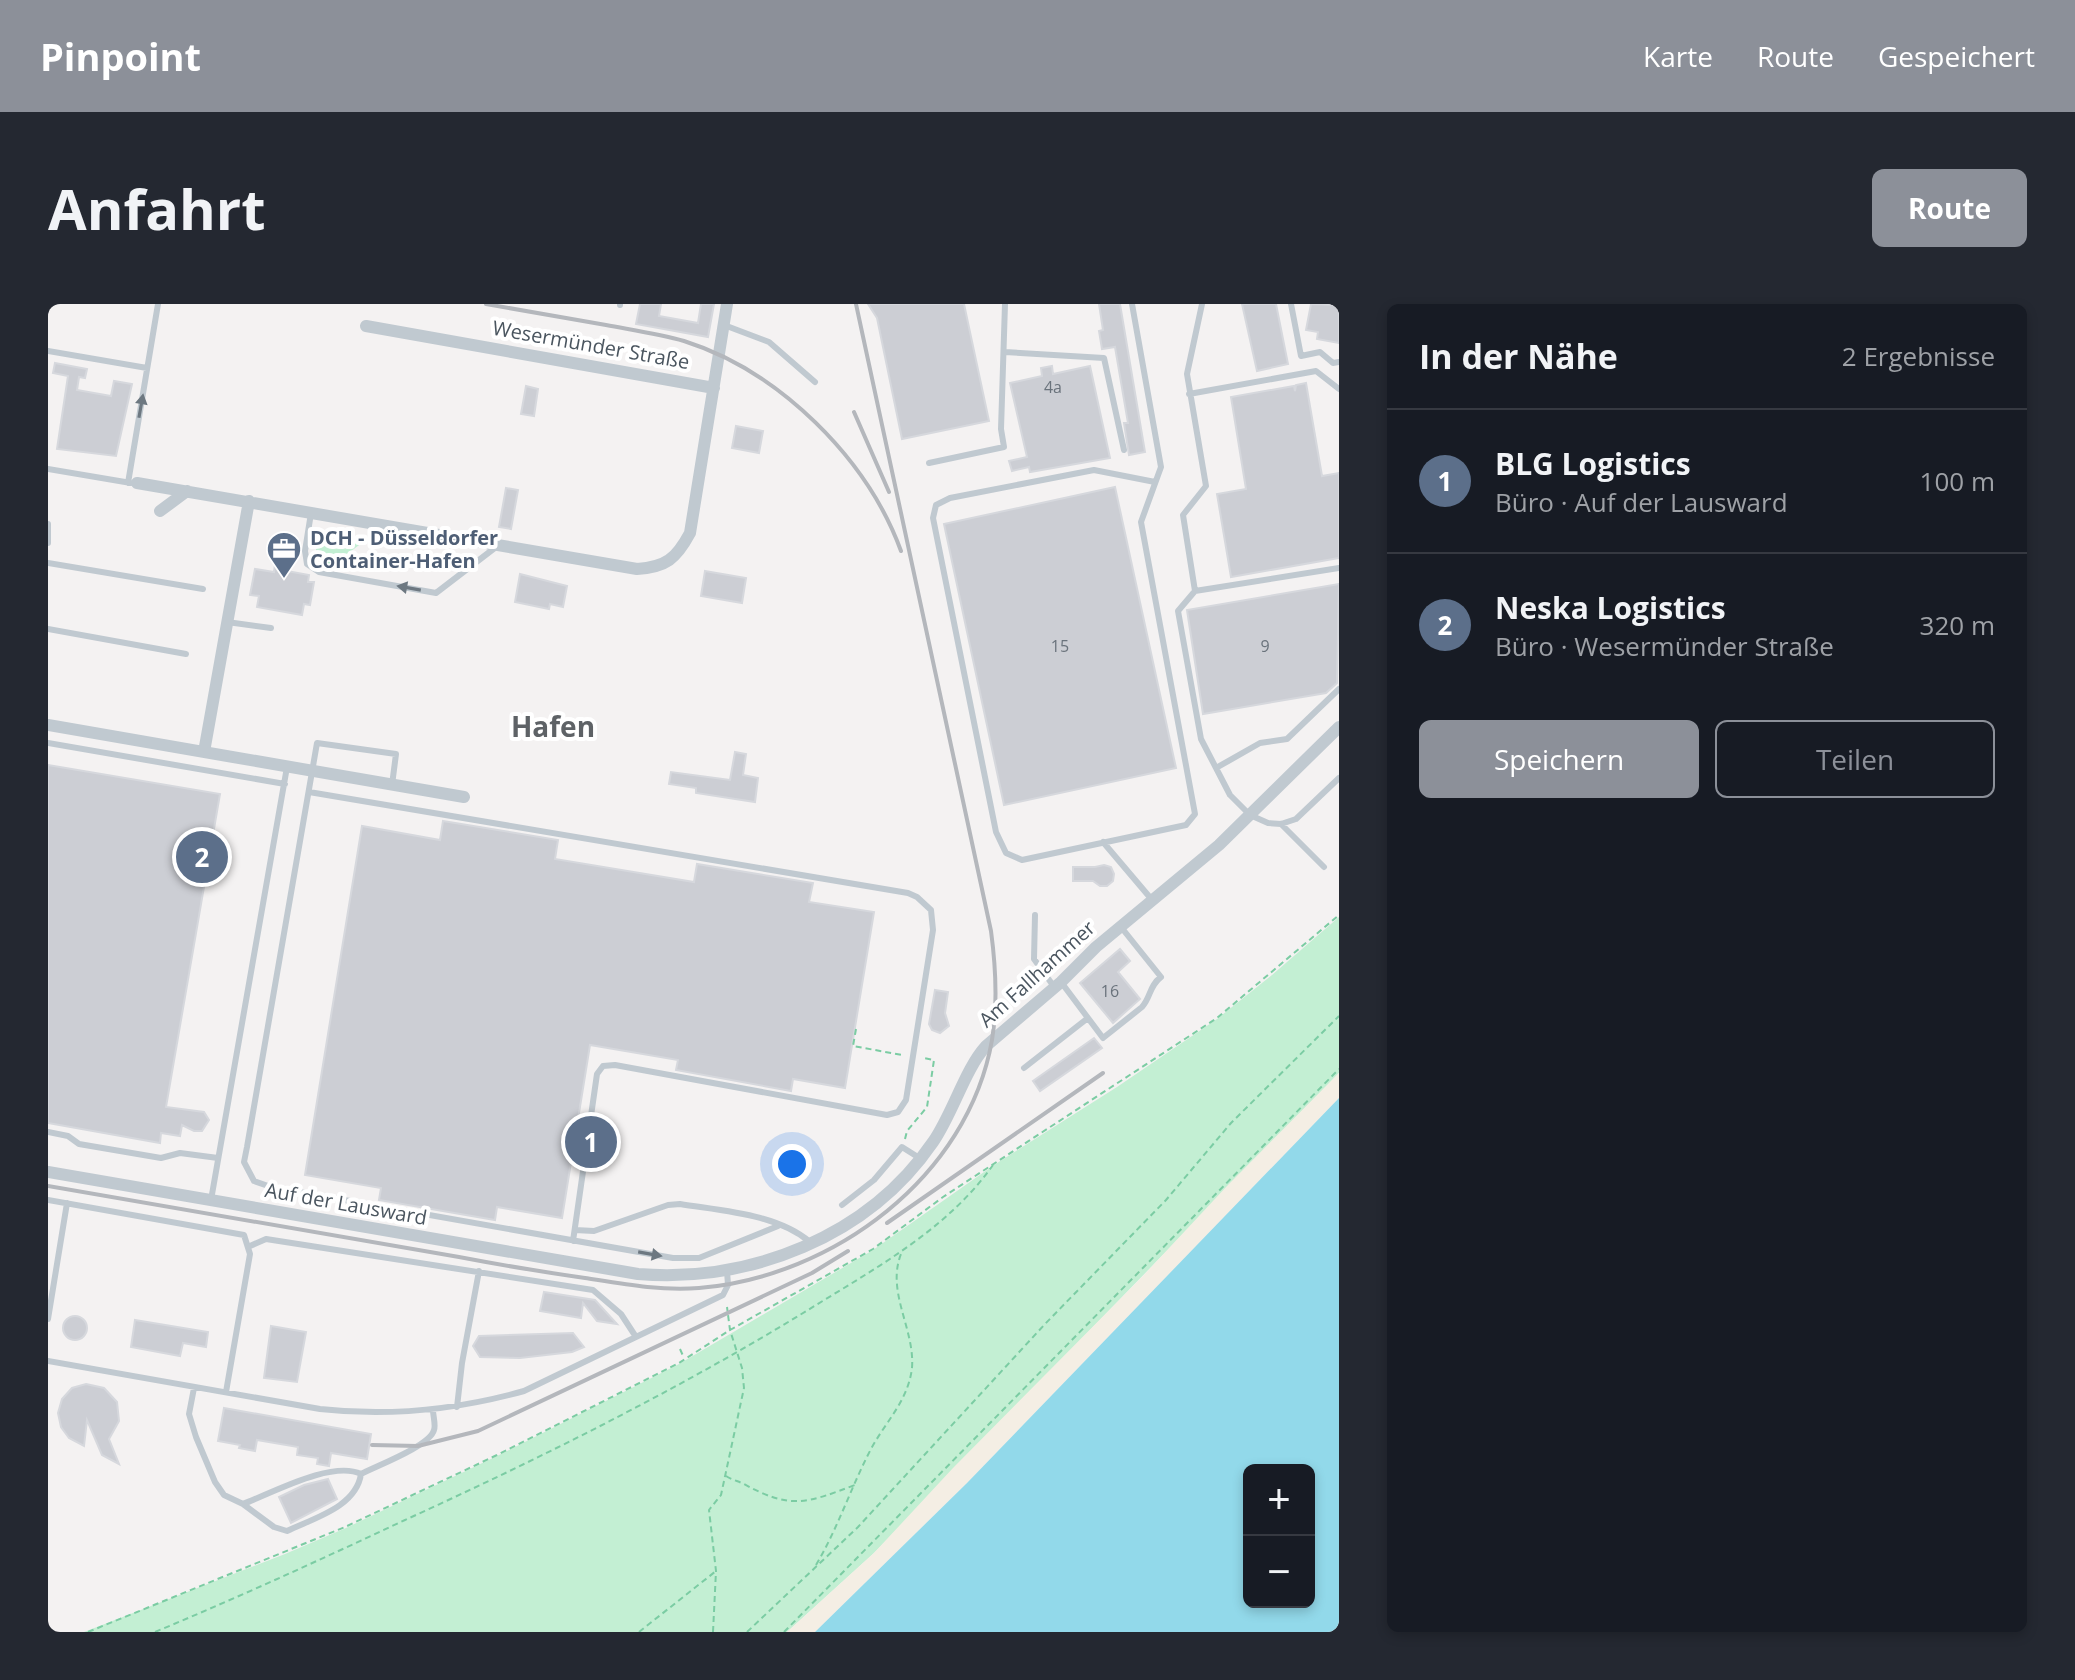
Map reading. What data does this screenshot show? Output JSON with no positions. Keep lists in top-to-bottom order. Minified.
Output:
{"streets":{"street":["Wesermünder Straße","Am Fallhammer","Auf der Lausward"]},"crossings":[["Am Fallhammer","Auf der Lausward"]],"districts":["Hafen"],"places":{"office":["DCH - Düsseldorfer Container-Hafen"]},"house_numbers":["4a","15","9","16"],"page":{"header":"Pinpoint","nav":["Karte","Route","Gespeichert"],"buttons":["Route",["Speichern","Teilen"]],"title":"Anfahrt","heading":["In der Nähe","2 Ergebnisse"],"list":[{"mark":"1","name":"BLG Logistics","note":"Büro · Auf der Lausward","value":"100 m"},{"mark":"2","name":"Neska Logistics","note":"Büro · Wesermünder Straße","value":"320 m"}],"pins":["2","1"],"map_buttons":["+","−"]}}
